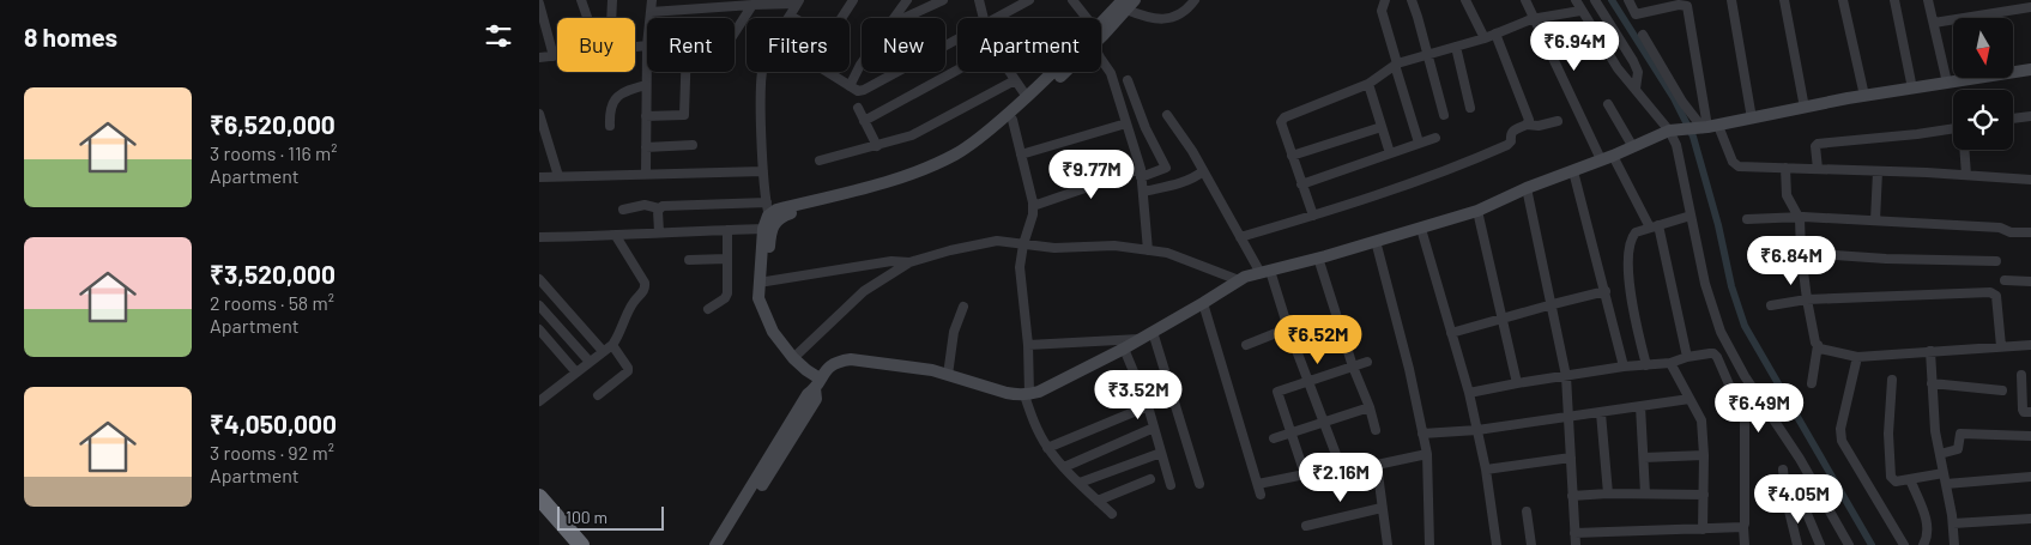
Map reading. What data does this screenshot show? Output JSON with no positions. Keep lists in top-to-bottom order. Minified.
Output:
{"scale_bar":"100 m","north":"bottom","page":{"heading":"8 homes","chip":["Buy","Rent","Filters","New","Apartment"],"price":["₹6.94M","₹9.77M","₹6.84M","₹6.52M","₹3.52M","₹6.49M","₹2.16M","₹4.05M"],"list":[{"name":"₹6,520,000","note":"3 rooms · 116 m² · Apartment"},{"name":"₹3,520,000","note":"2 rooms · 58 m² · Apartment"},{"name":"₹4,050,000","note":"3 rooms · 92 m² · Apartment"}],"scale":"100 m"}}
